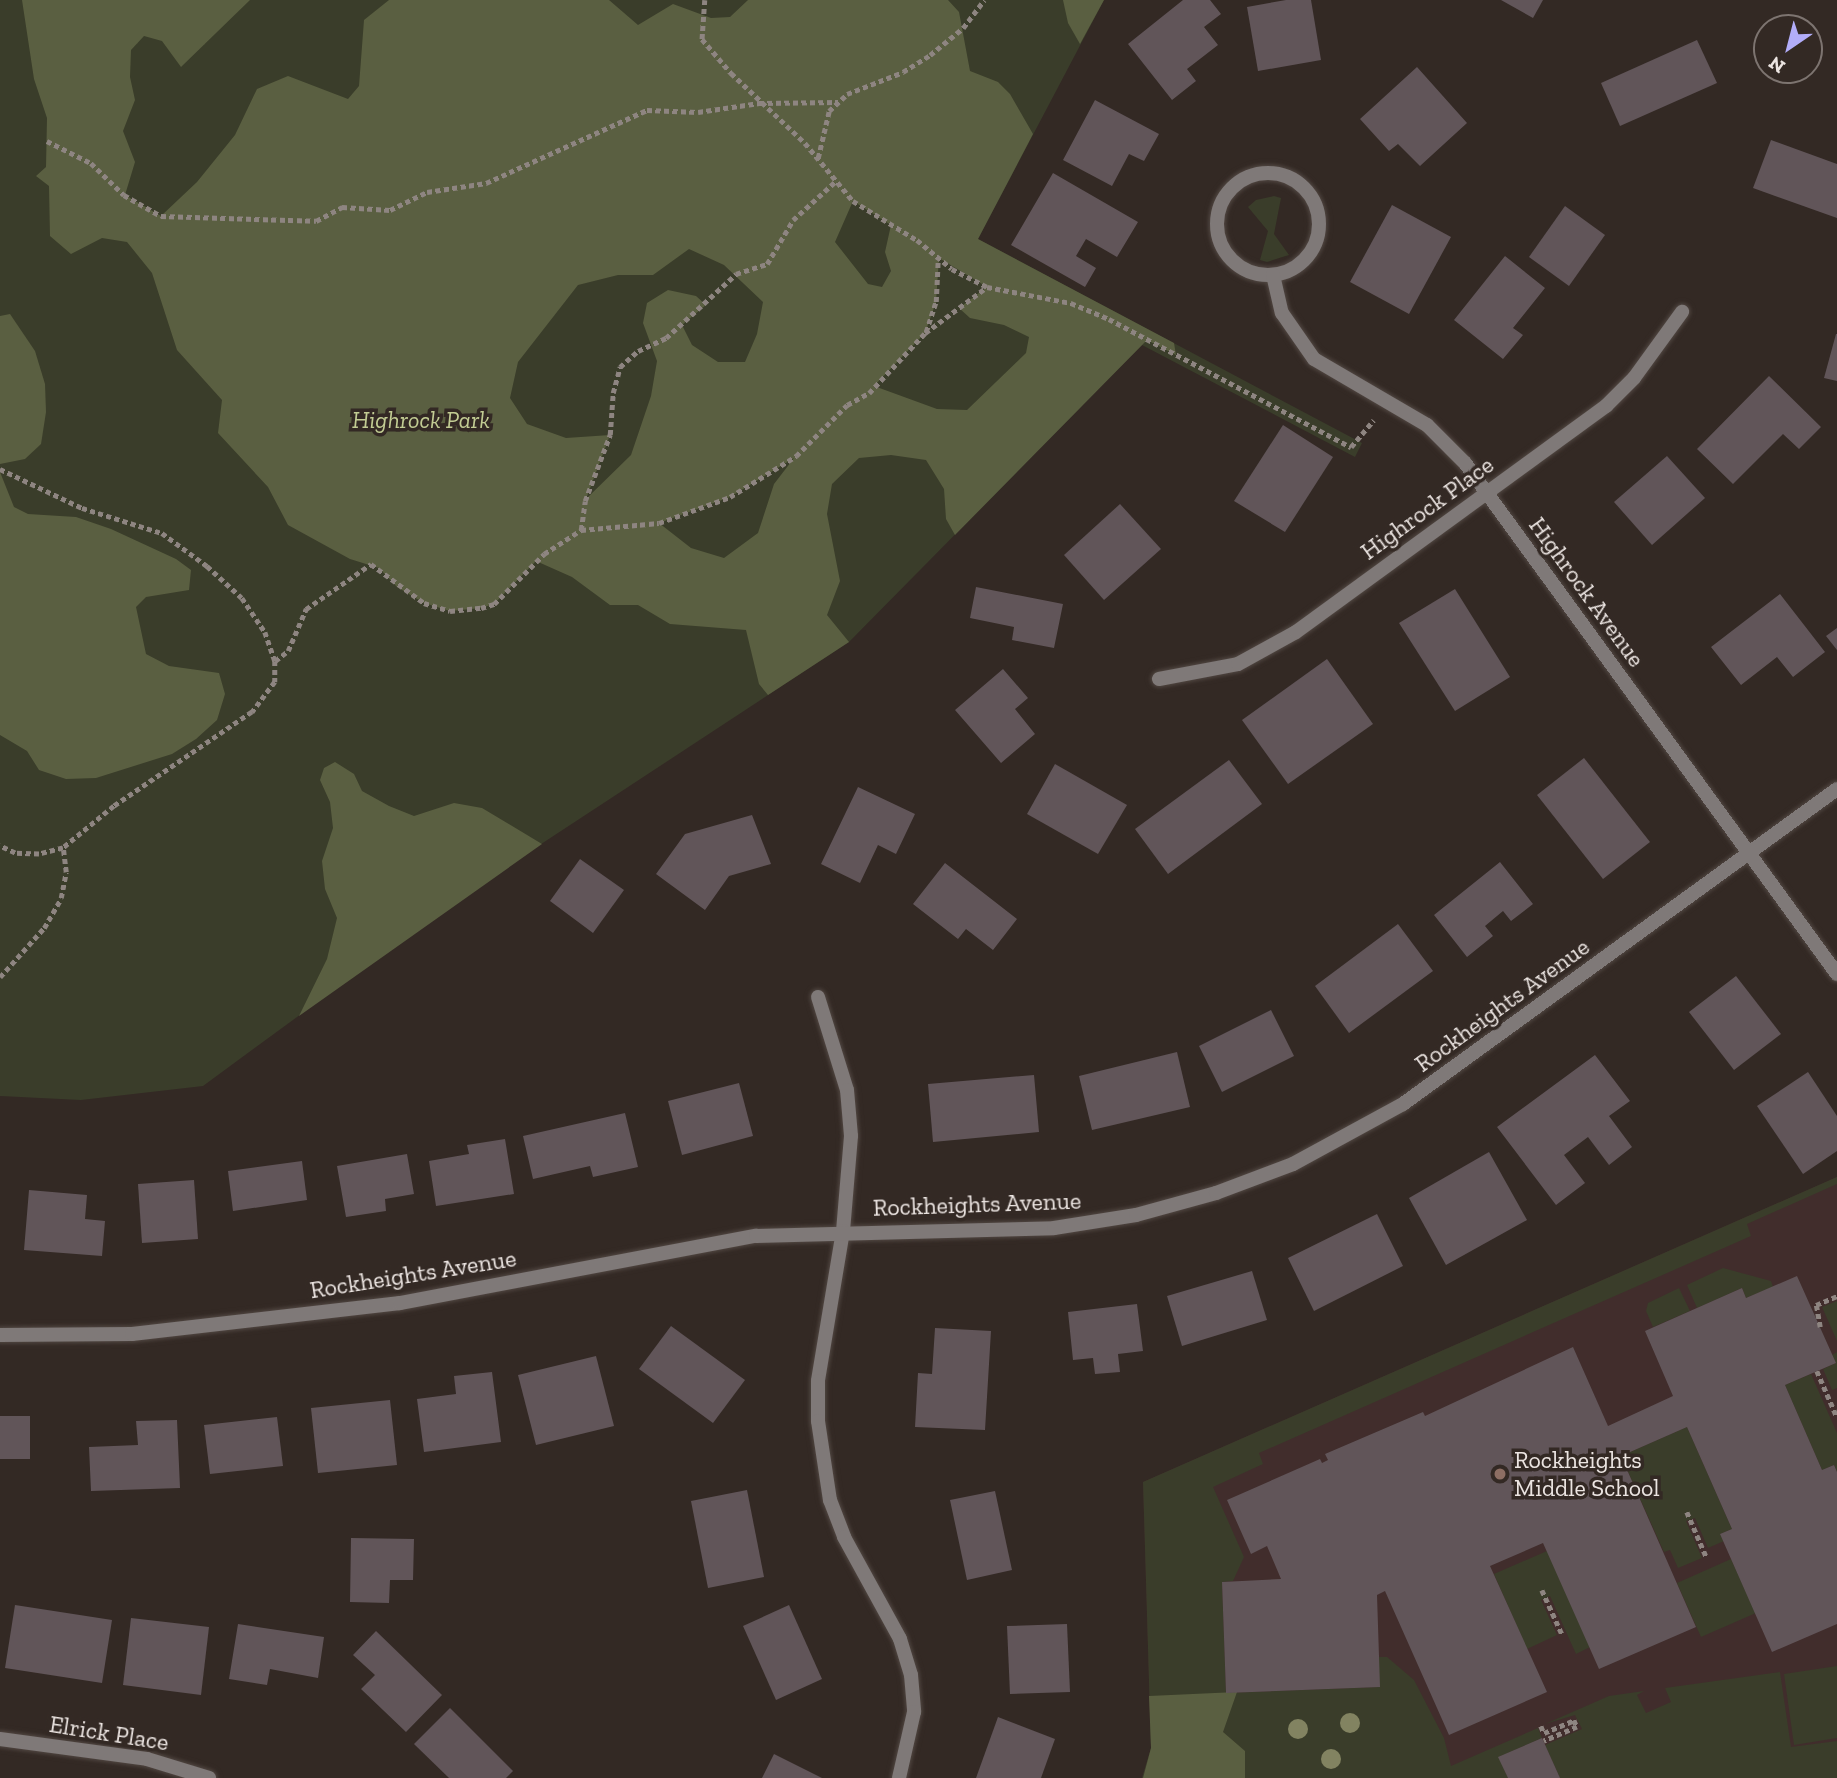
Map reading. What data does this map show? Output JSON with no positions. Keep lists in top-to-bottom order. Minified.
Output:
{"streets":{"street":["Highrock Place","Highrock Avenue","Rockheights Avenue","Elrick Place"]},"crossings":[["Highrock Place","Highrock Avenue"],["Highrock Avenue","Rockheights Avenue"]],"parks":["Highrock Park"],"places":["Rockheights Middle School"],"north":"bottom left"}
